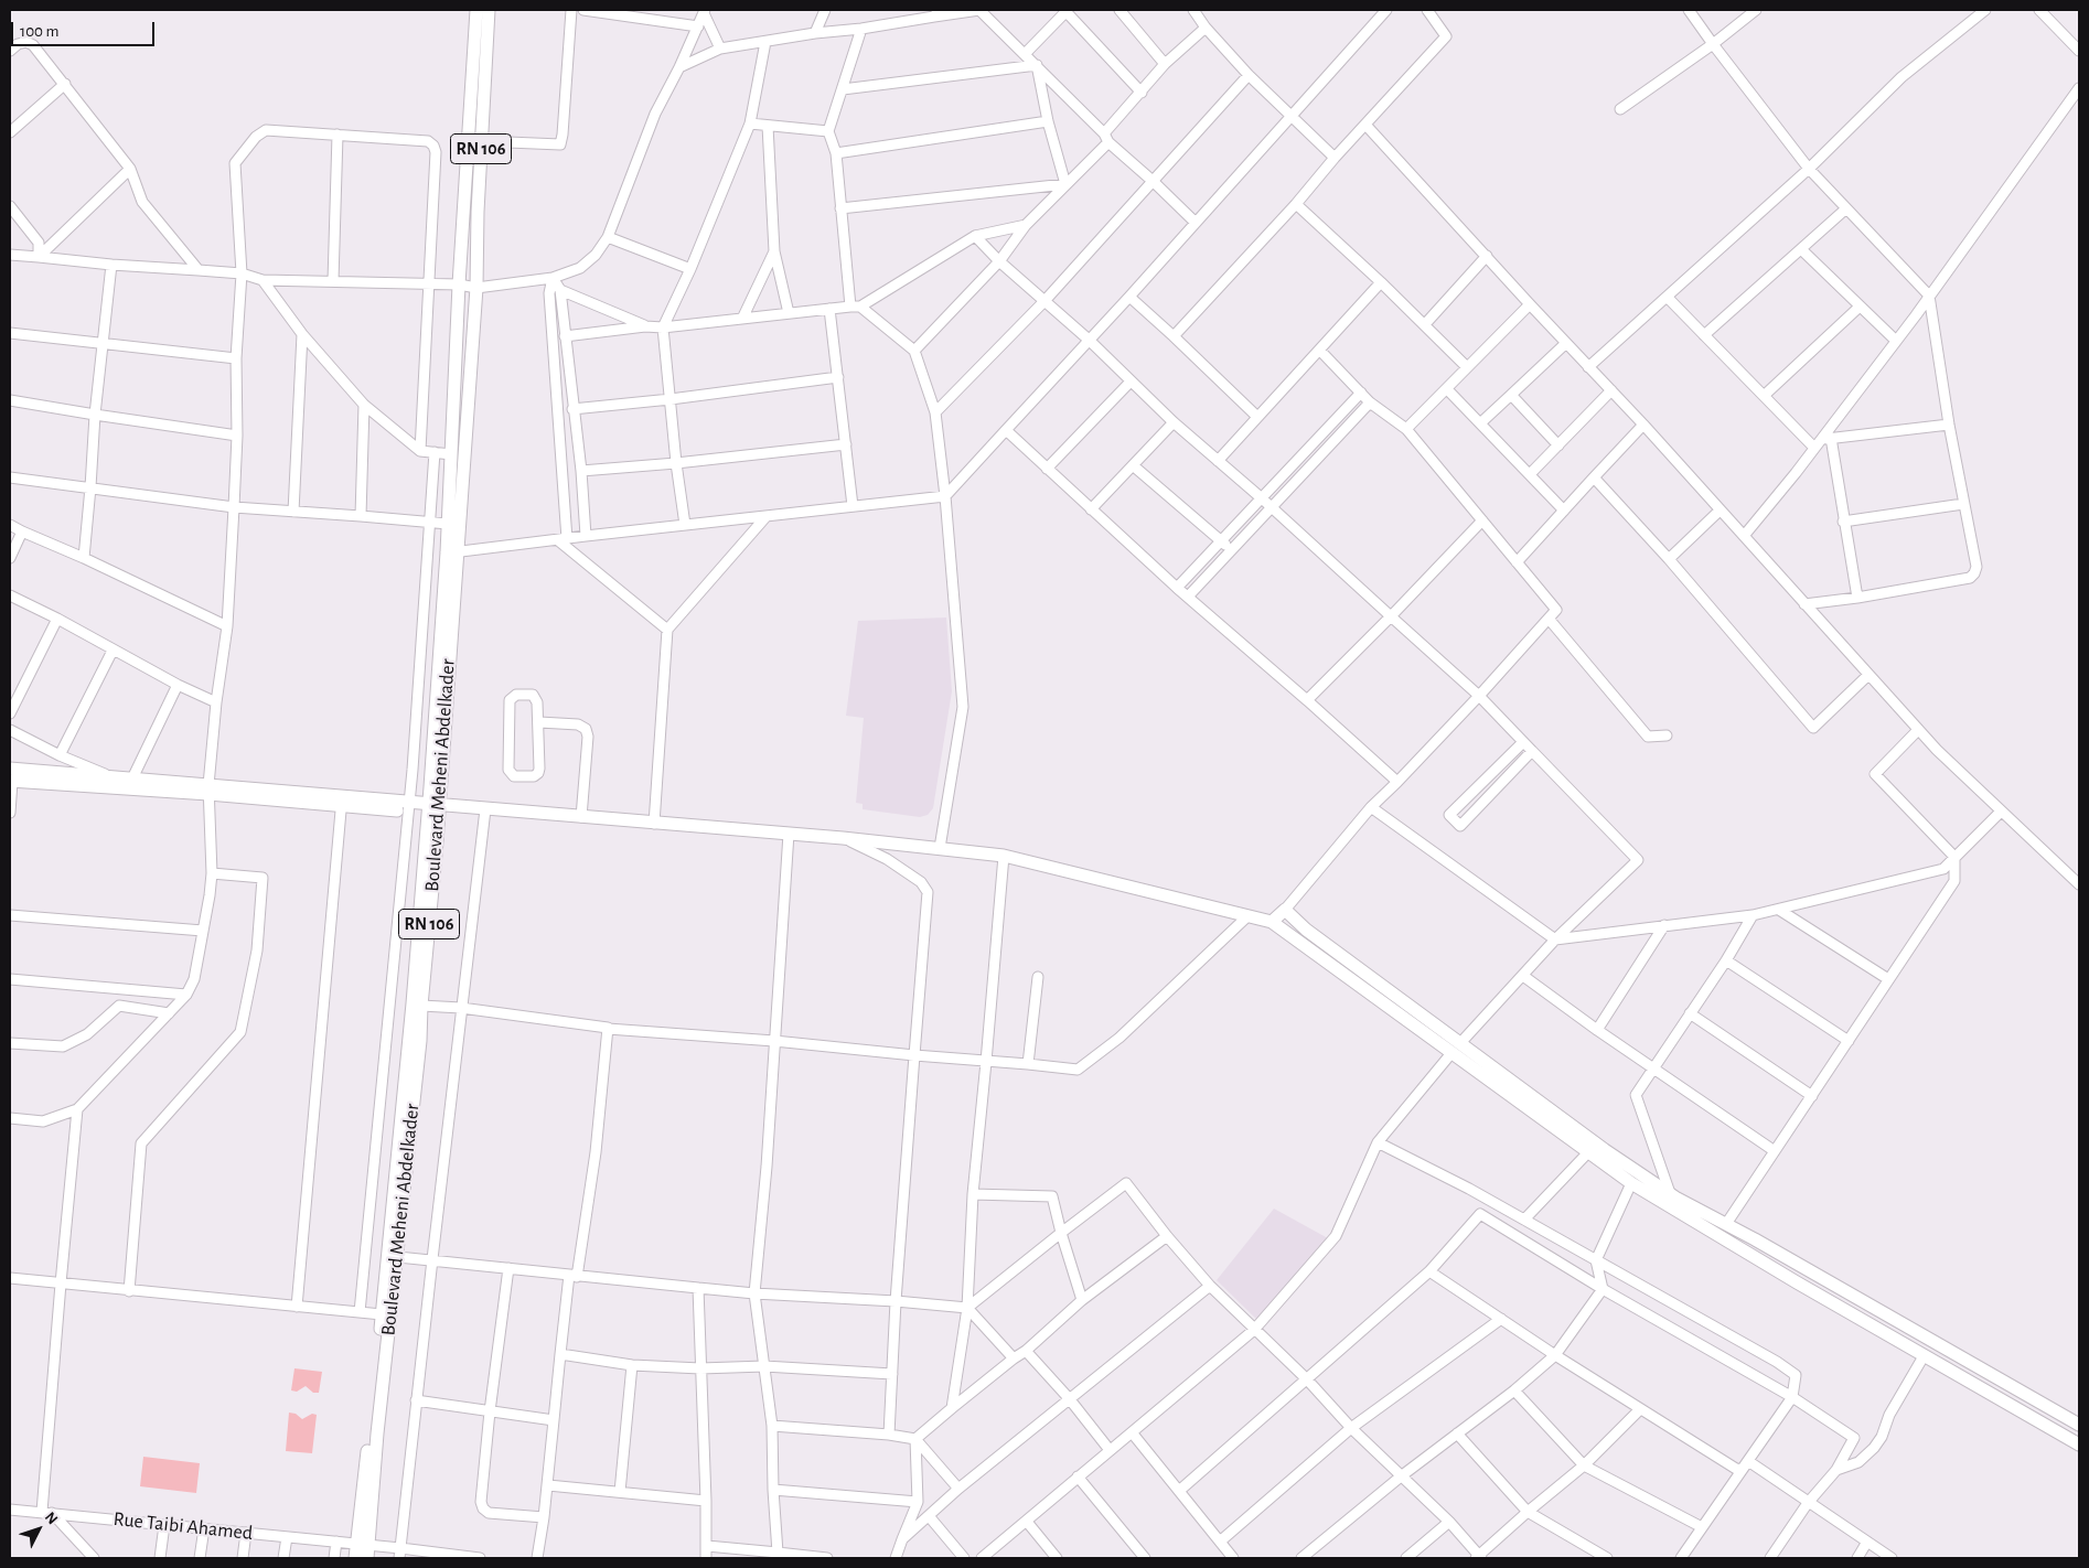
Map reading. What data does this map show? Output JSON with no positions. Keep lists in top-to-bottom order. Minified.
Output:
{"streets":{"main road":["RN 106","Boulevard Meheni Abdelkader"],"street":["Rue Taibi Ahamed"]},"crossings":[["RN 106","Boulevard Meheni Abdelkader"],["Boulevard Meheni Abdelkader","Rue Taibi Ahamed"]],"scale_bar":"100 m","north":"top right"}
